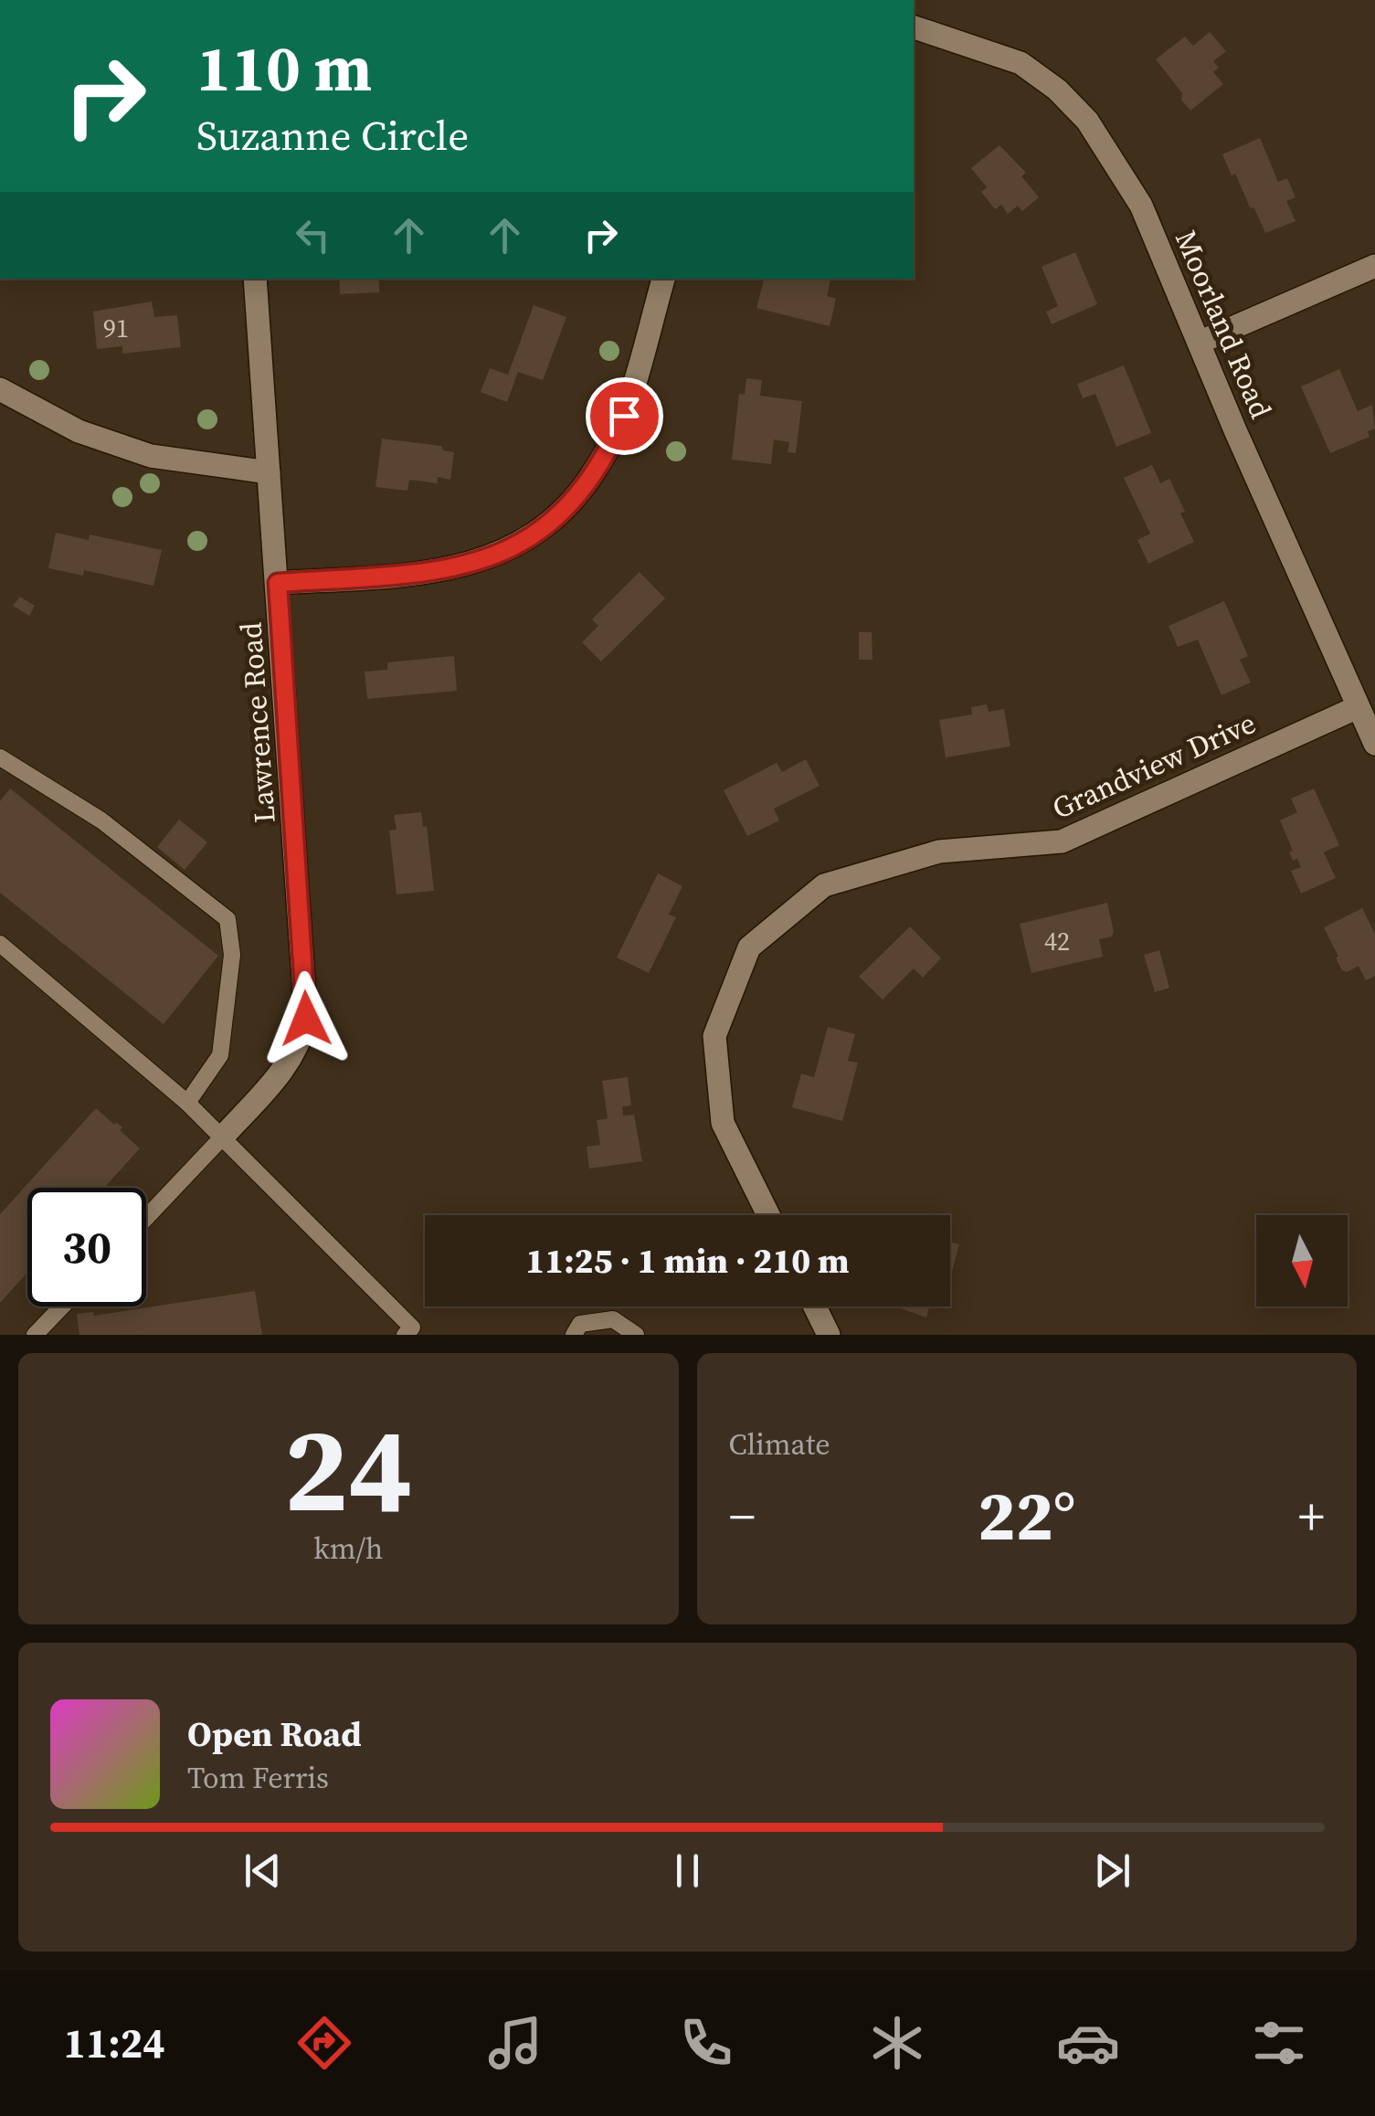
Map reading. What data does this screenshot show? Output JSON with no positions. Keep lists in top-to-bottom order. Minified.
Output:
{"streets":{"street":["Moorland Road","Lawrence Road","Grandview Drive"]},"crossings":[["Moorland Road","Grandview Drive"]],"house_numbers":["91","42"],"north":"bottom","page":{"turn":["110 m","Suzanne Circle"],"limit":"30","trip":"11:25 · 1 min · 210 m","tile":[["24","km/h"],"Climate"],"heat":["−","22°","+"],"song":["Open Road","Tom Ferris"],"tabs":"11:24"}}
